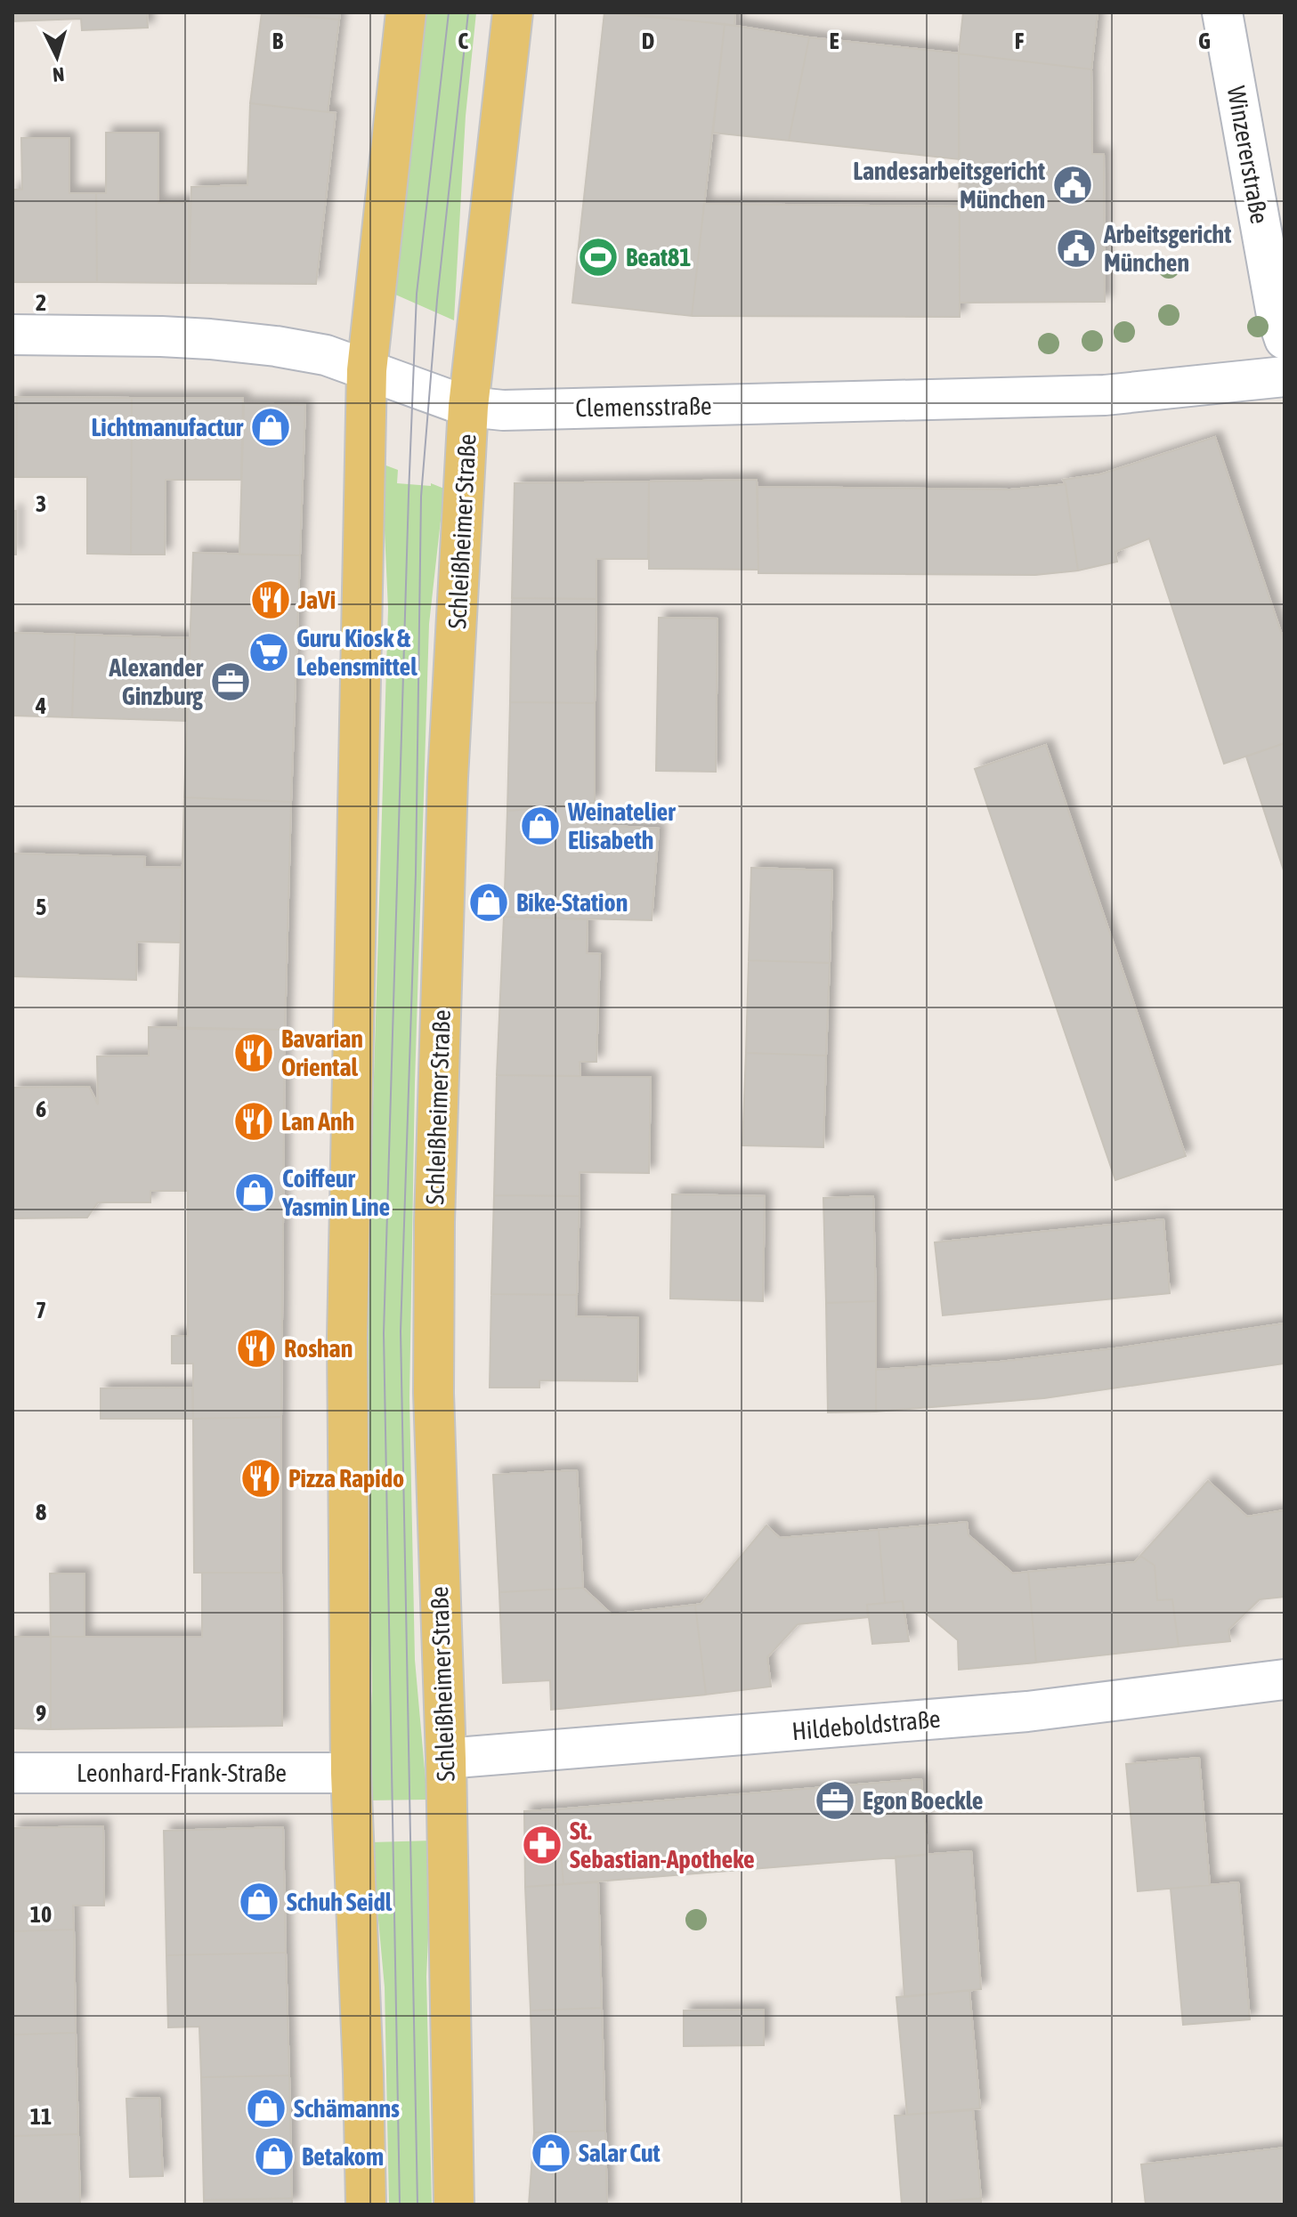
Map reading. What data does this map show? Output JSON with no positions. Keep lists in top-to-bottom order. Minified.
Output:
{"streets":{"main road":["Schleißheimer Straße"],"street":["Winzererstraße","Clemensstraße","Hildeboldstraße","Leonhard-Frank-Straße"]},"crossings":[["Clemensstraße","Schleißheimer Straße"],["Schleißheimer Straße","Hildeboldstraße"]],"places":{"public building":["Landesarbeitsgericht München","Arbeitsgericht München"],"sports":["Beat81"],"shop":["Lichtmanufactur","Weinatelier Elisabeth","Bike-Station","Coiffeur Yasmin Line","Schuh Seidl","Schämanns","Salar Cut","Betakom"],"restaurant":["JaVi","Bavarian Oriental","Lan Anh","Roshan","Pizza Rapido"],"supermarket":["Guru Kiosk & Lebensmittel"],"office":["Alexander Ginzburg","Egon Boeckle"],"pharmacy":["St. Sebastian-Apotheke"]},"north":"bottom","grid":{"columns":["B","C","D","E","F","G"],"rows":["2","3","4","5","6","7","8","9","10","11"]}}
